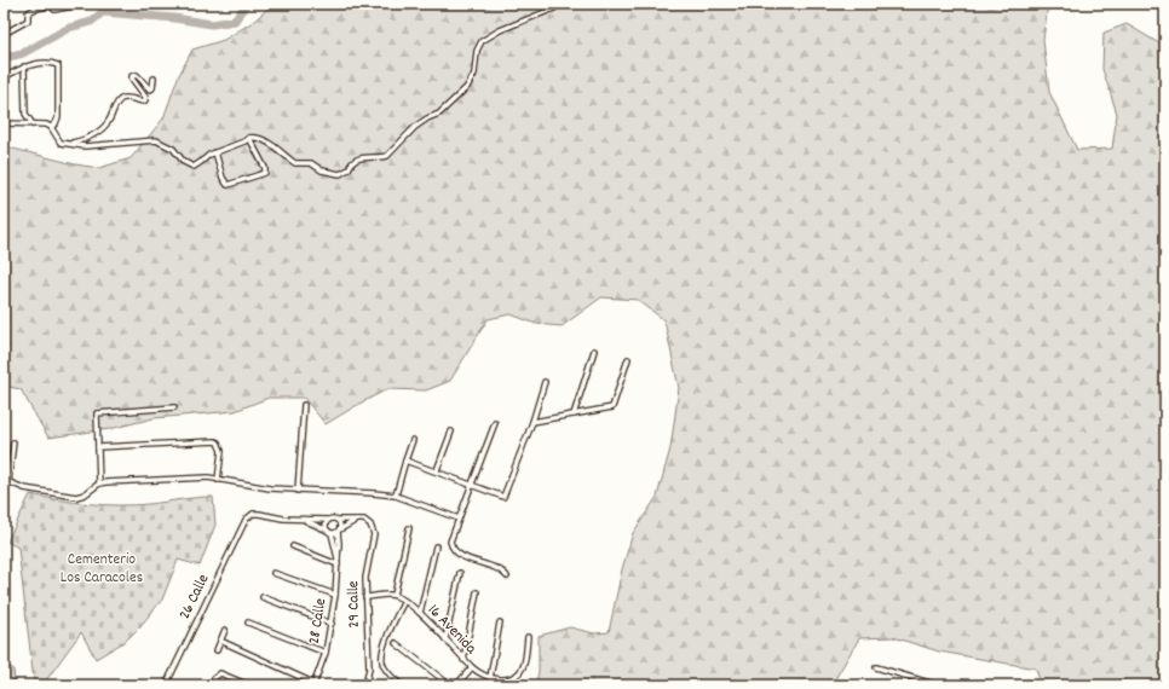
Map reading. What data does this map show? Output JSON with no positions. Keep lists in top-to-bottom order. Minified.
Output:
{"streets":{"street":["26 Calle","29 Calle","28 Calle","16 Avenida"]},"parks":["Cementerio Los Caracoles"]}
